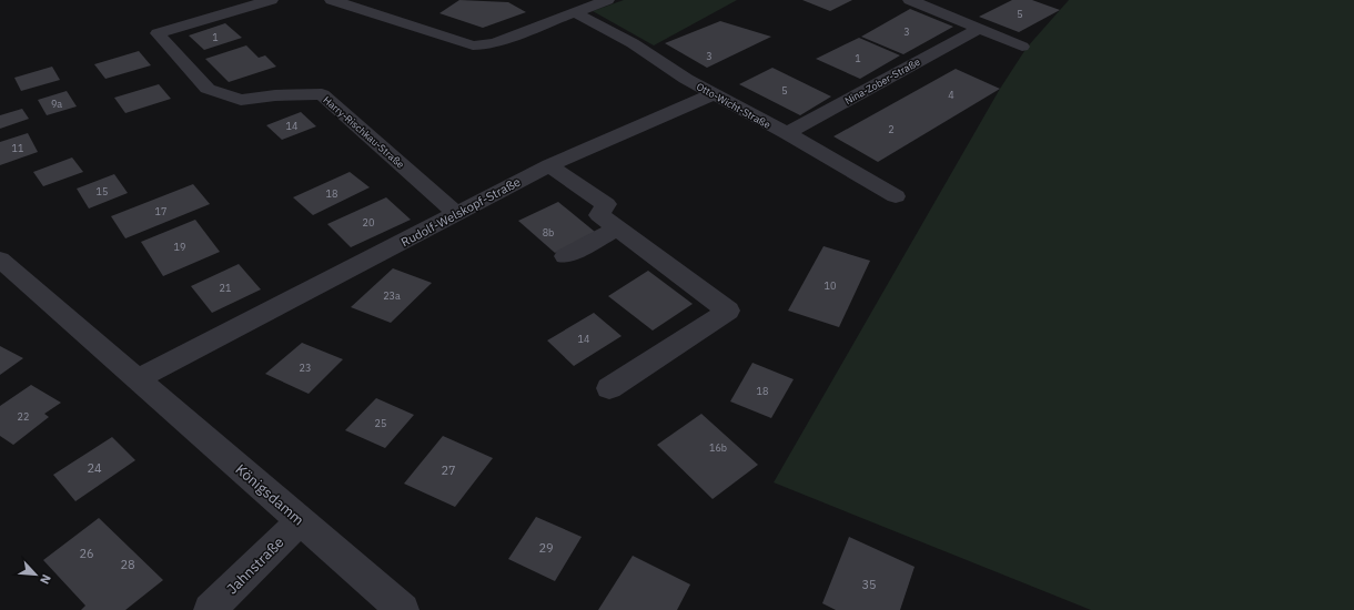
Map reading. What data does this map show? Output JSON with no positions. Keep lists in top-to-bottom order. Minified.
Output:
{"streets":{"street":["Nina-Zober-Straße","Otto-Wicht-Straße","Harry-Rischkau-Straße","Rudolf-Welskopf-Straße","Königsdamm","Jahnstraße"]},"crossings":[["Nina-Zober-Straße","Otto-Wicht-Straße"],["Otto-Wicht-Straße","Rudolf-Welskopf-Straße"],["Harry-Rischkau-Straße","Rudolf-Welskopf-Straße"],["Rudolf-Welskopf-Straße","Königsdamm"],["Königsdamm","Jahnstraße"]],"house_numbers":["5","3","1","3","1","5","4","9a","14","2","11","15","18","17","20","8b","19","10","21","23a","14","23","18","22","25","16b","24","27","29","26","28","35"],"north":"bottom right"}
